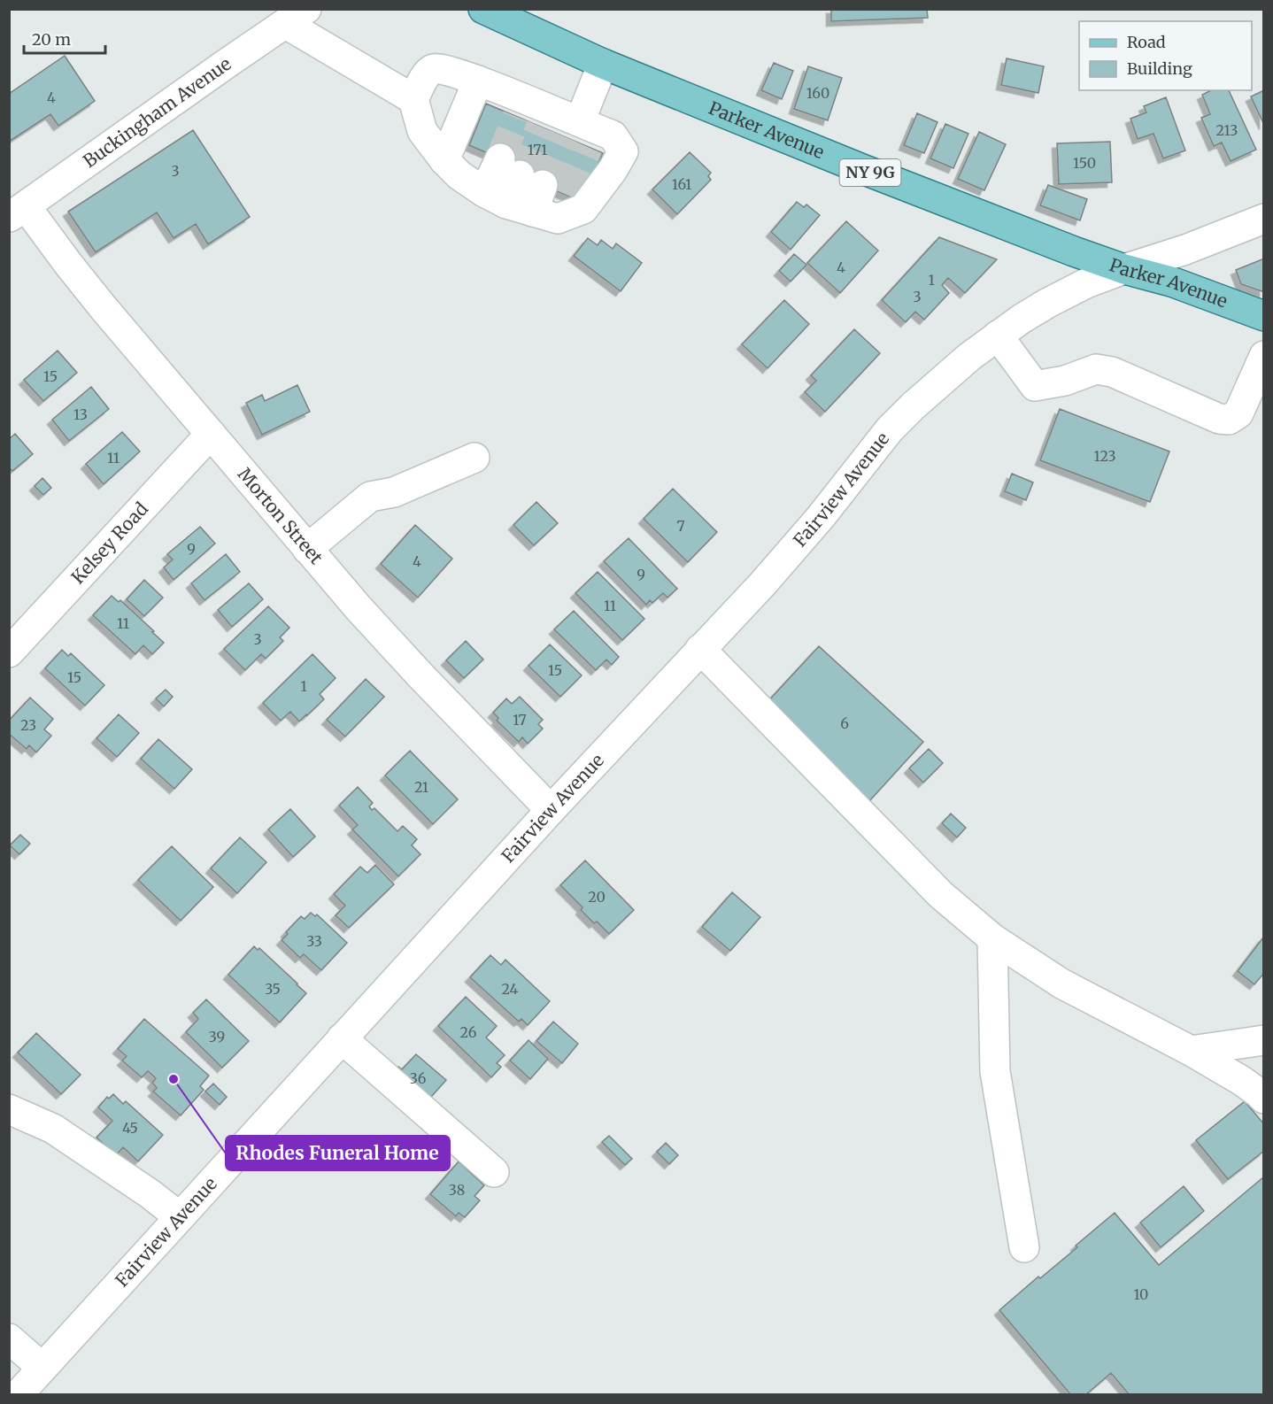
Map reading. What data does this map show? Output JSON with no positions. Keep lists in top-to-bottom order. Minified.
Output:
{"streets":{"main road":["Parker Avenue","NY 9G"],"street":["Buckingham Avenue","Fairview Avenue","Morton Street","Kelsey Road"]},"crossings":[["Buckingham Avenue","Morton Street"],["Parker Avenue","Fairview Avenue"],["Fairview Avenue","Morton Street"],["Morton Street","Kelsey Road"]],"places":["Rhodes Funeral Home"],"house_numbers":["160","4","213","171","150","3","161","4","1","3","15","13","123","11","7","9","4","9","11","11","3","15","15","1","17","6","23","21","20","33","35","24","26","39","36","45","38","10"],"legend":["Road","Building"],"scale_bar":"20 m"}
